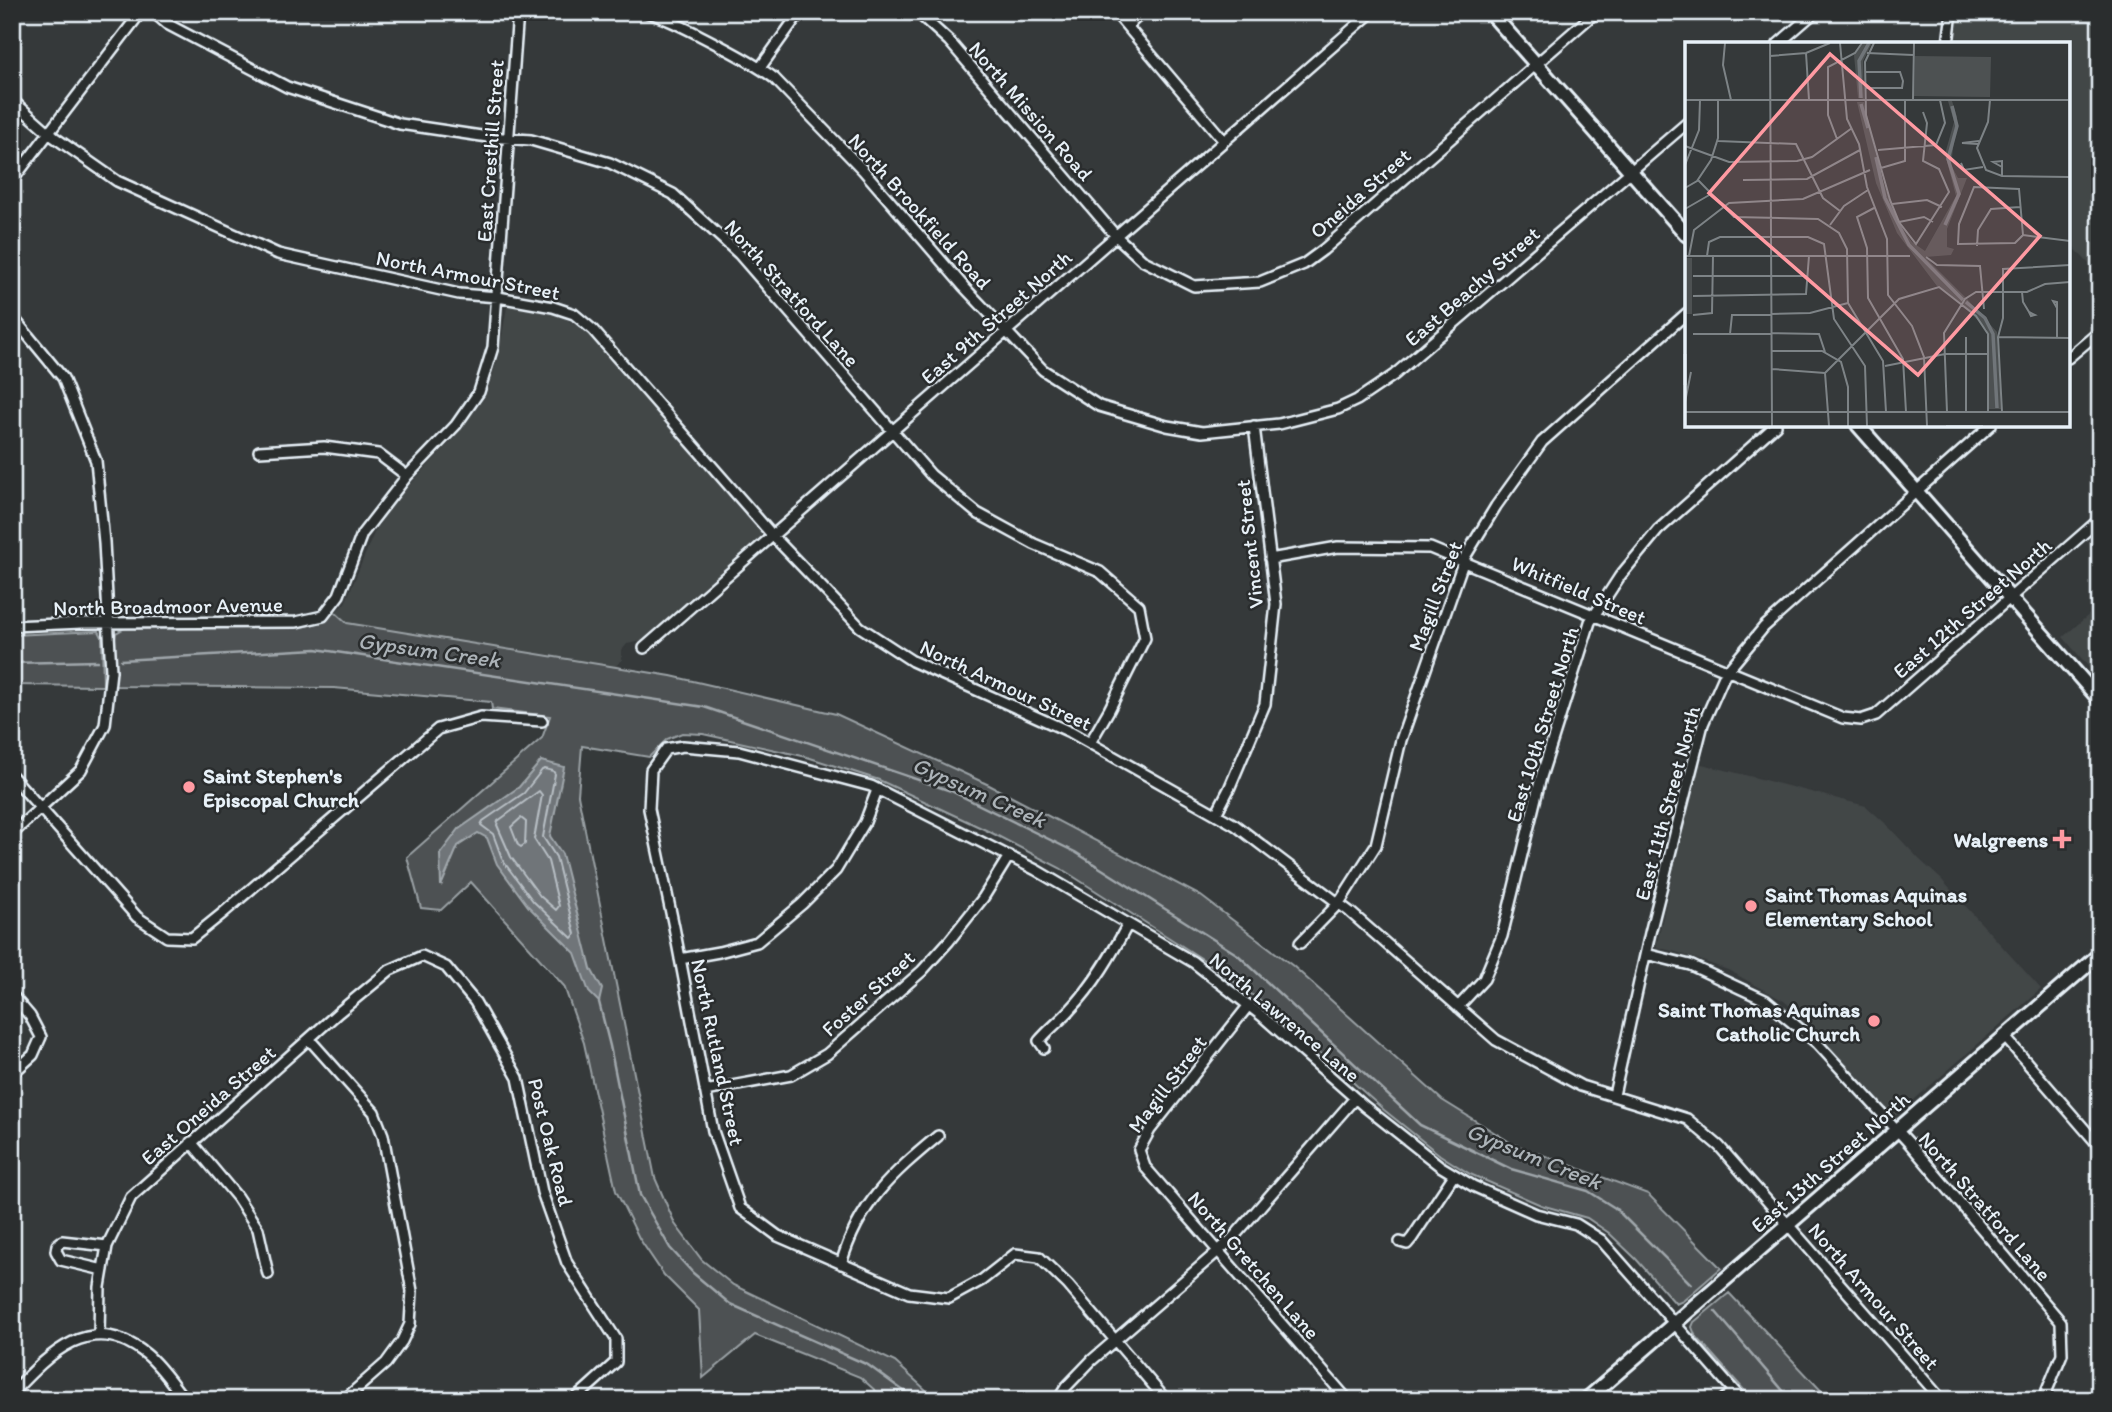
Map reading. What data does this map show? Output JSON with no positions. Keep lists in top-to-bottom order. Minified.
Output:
{"streets":{"main road":["East 13th Street North"],"street":["North Mission Road","East Cresthill Street","Oneida Street","North Brookfield Road","North Armour Street","East Beachy Street","North Stratford Lane","East 9th Street North","Vincent Street","Whitfield Street","Magill Street","North Broadmoor Avenue","East 12th Street North","East 10th Street North","East 11th Street North","Foster Street","North Lawrence Lane","North Rutland Street","East Oneida Street","Post Oak Road","North Gretchen Lane"]},"crossings":[["North Mission Road","Oneida Street"],["North Mission Road","East 9th Street North"],["East Cresthill Street","North Armour Street"],["East Cresthill Street","North Stratford Lane"],["East Cresthill Street","North Broadmoor Avenue"],["Oneida Street","East 9th Street North"],["North Brookfield Road","East Beachy Street"],["North Brookfield Road","East 9th Street North"],["North Brookfield Road","Vincent Street"],["North Armour Street","North Stratford Lane"],["North Armour Street","East 9th Street North"],["North Armour Street","Vincent Street"],["North Armour Street","Magill Street"],["North Armour Street","East 10th Street North"],["North Armour Street","East 11th Street North"],["North Armour Street","East 13th Street North"],["East Beachy Street","Vincent Street"],["North Stratford Lane","East 9th Street North"],["North Stratford Lane","East 11th Street North"],["North Stratford Lane","East 13th Street North"],["Vincent Street","Whitfield Street"],["Whitfield Street","Magill Street"],["Whitfield Street","East 12th Street North"],["Whitfield Street","East 10th Street North"],["Whitfield Street","East 11th Street North"],["Magill Street","North Lawrence Lane"],["Magill Street","North Gretchen Lane"],["Foster Street","North Lawrence Lane"],["Foster Street","North Rutland Street"],["North Lawrence Lane","North Rutland Street"],["North Lawrence Lane","East 13th Street North"],["East Oneida Street","Post Oak Road"]],"water":["Gypsum Creek"],"places":{"other":["Saint Stephen's Episcopal Church","Saint Thomas Aquinas Elementary School","Saint Thomas Aquinas Catholic Church"],"health":["Walgreens"]}}
